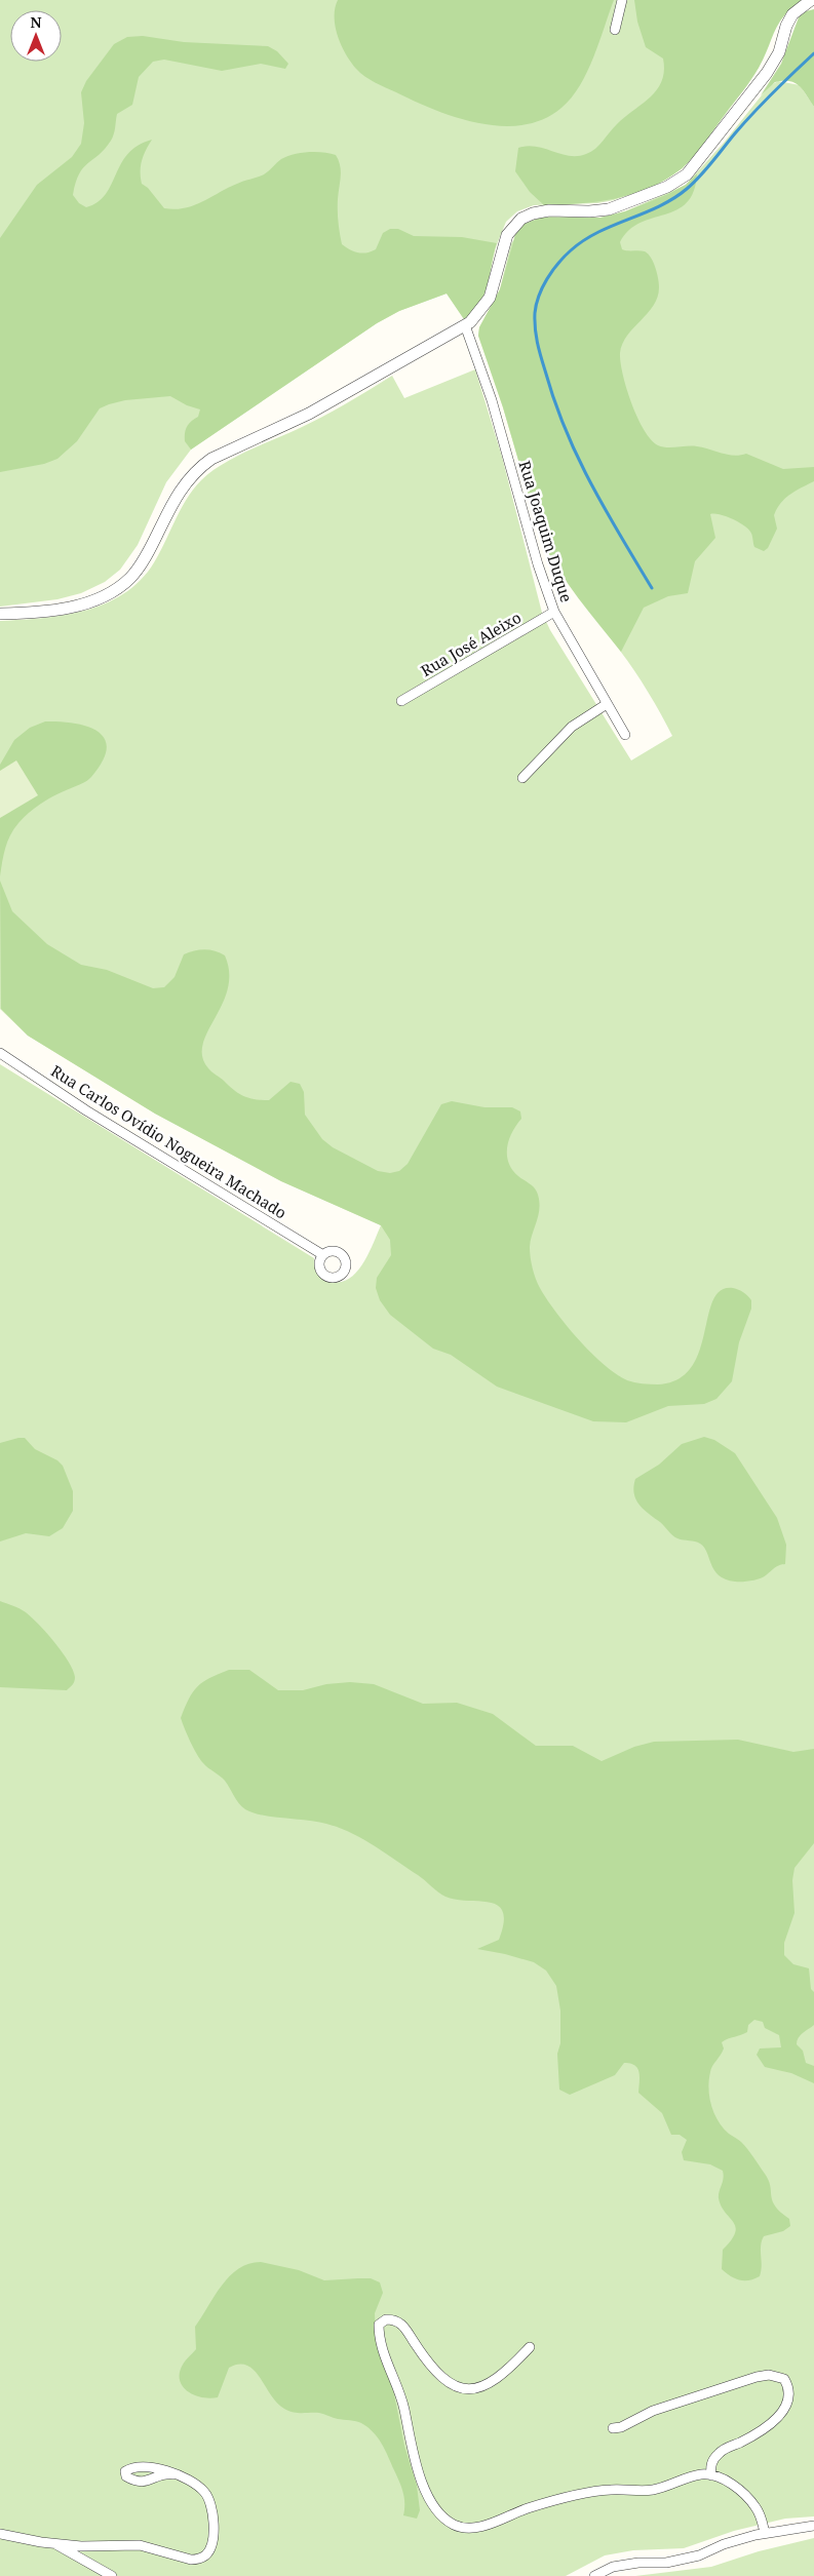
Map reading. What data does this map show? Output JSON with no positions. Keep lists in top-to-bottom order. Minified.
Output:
{"streets":{"street":["Rua Joaquim Duque","Rua José Aleixo","Rua Carlos Ovídio Nogueira Machado"]},"crossings":[["Rua Joaquim Duque","Rua José Aleixo"]],"north":"top"}
